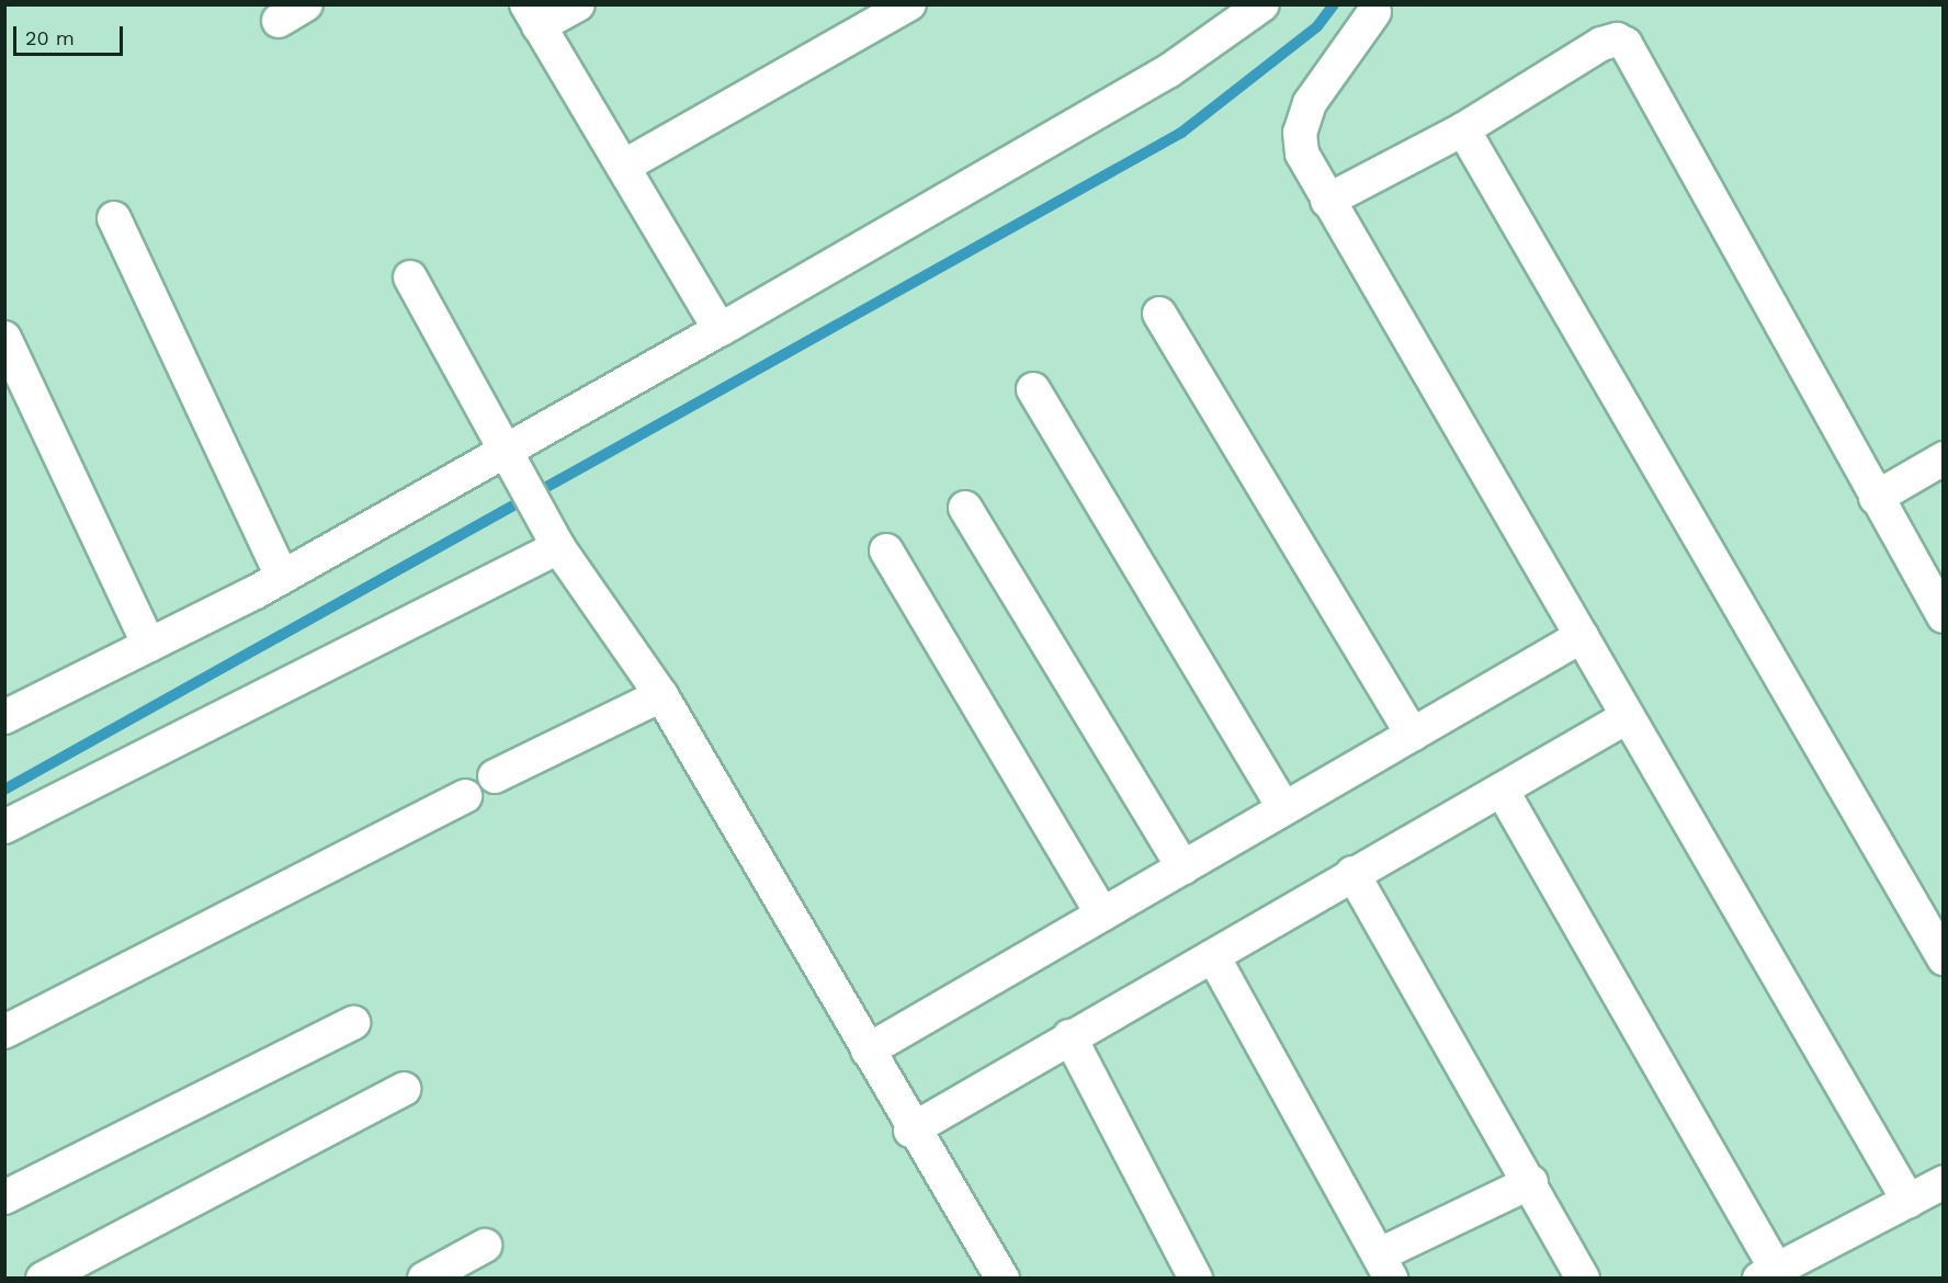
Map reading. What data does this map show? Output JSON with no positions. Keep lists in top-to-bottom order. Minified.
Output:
{"scale_bar":"20 m"}
